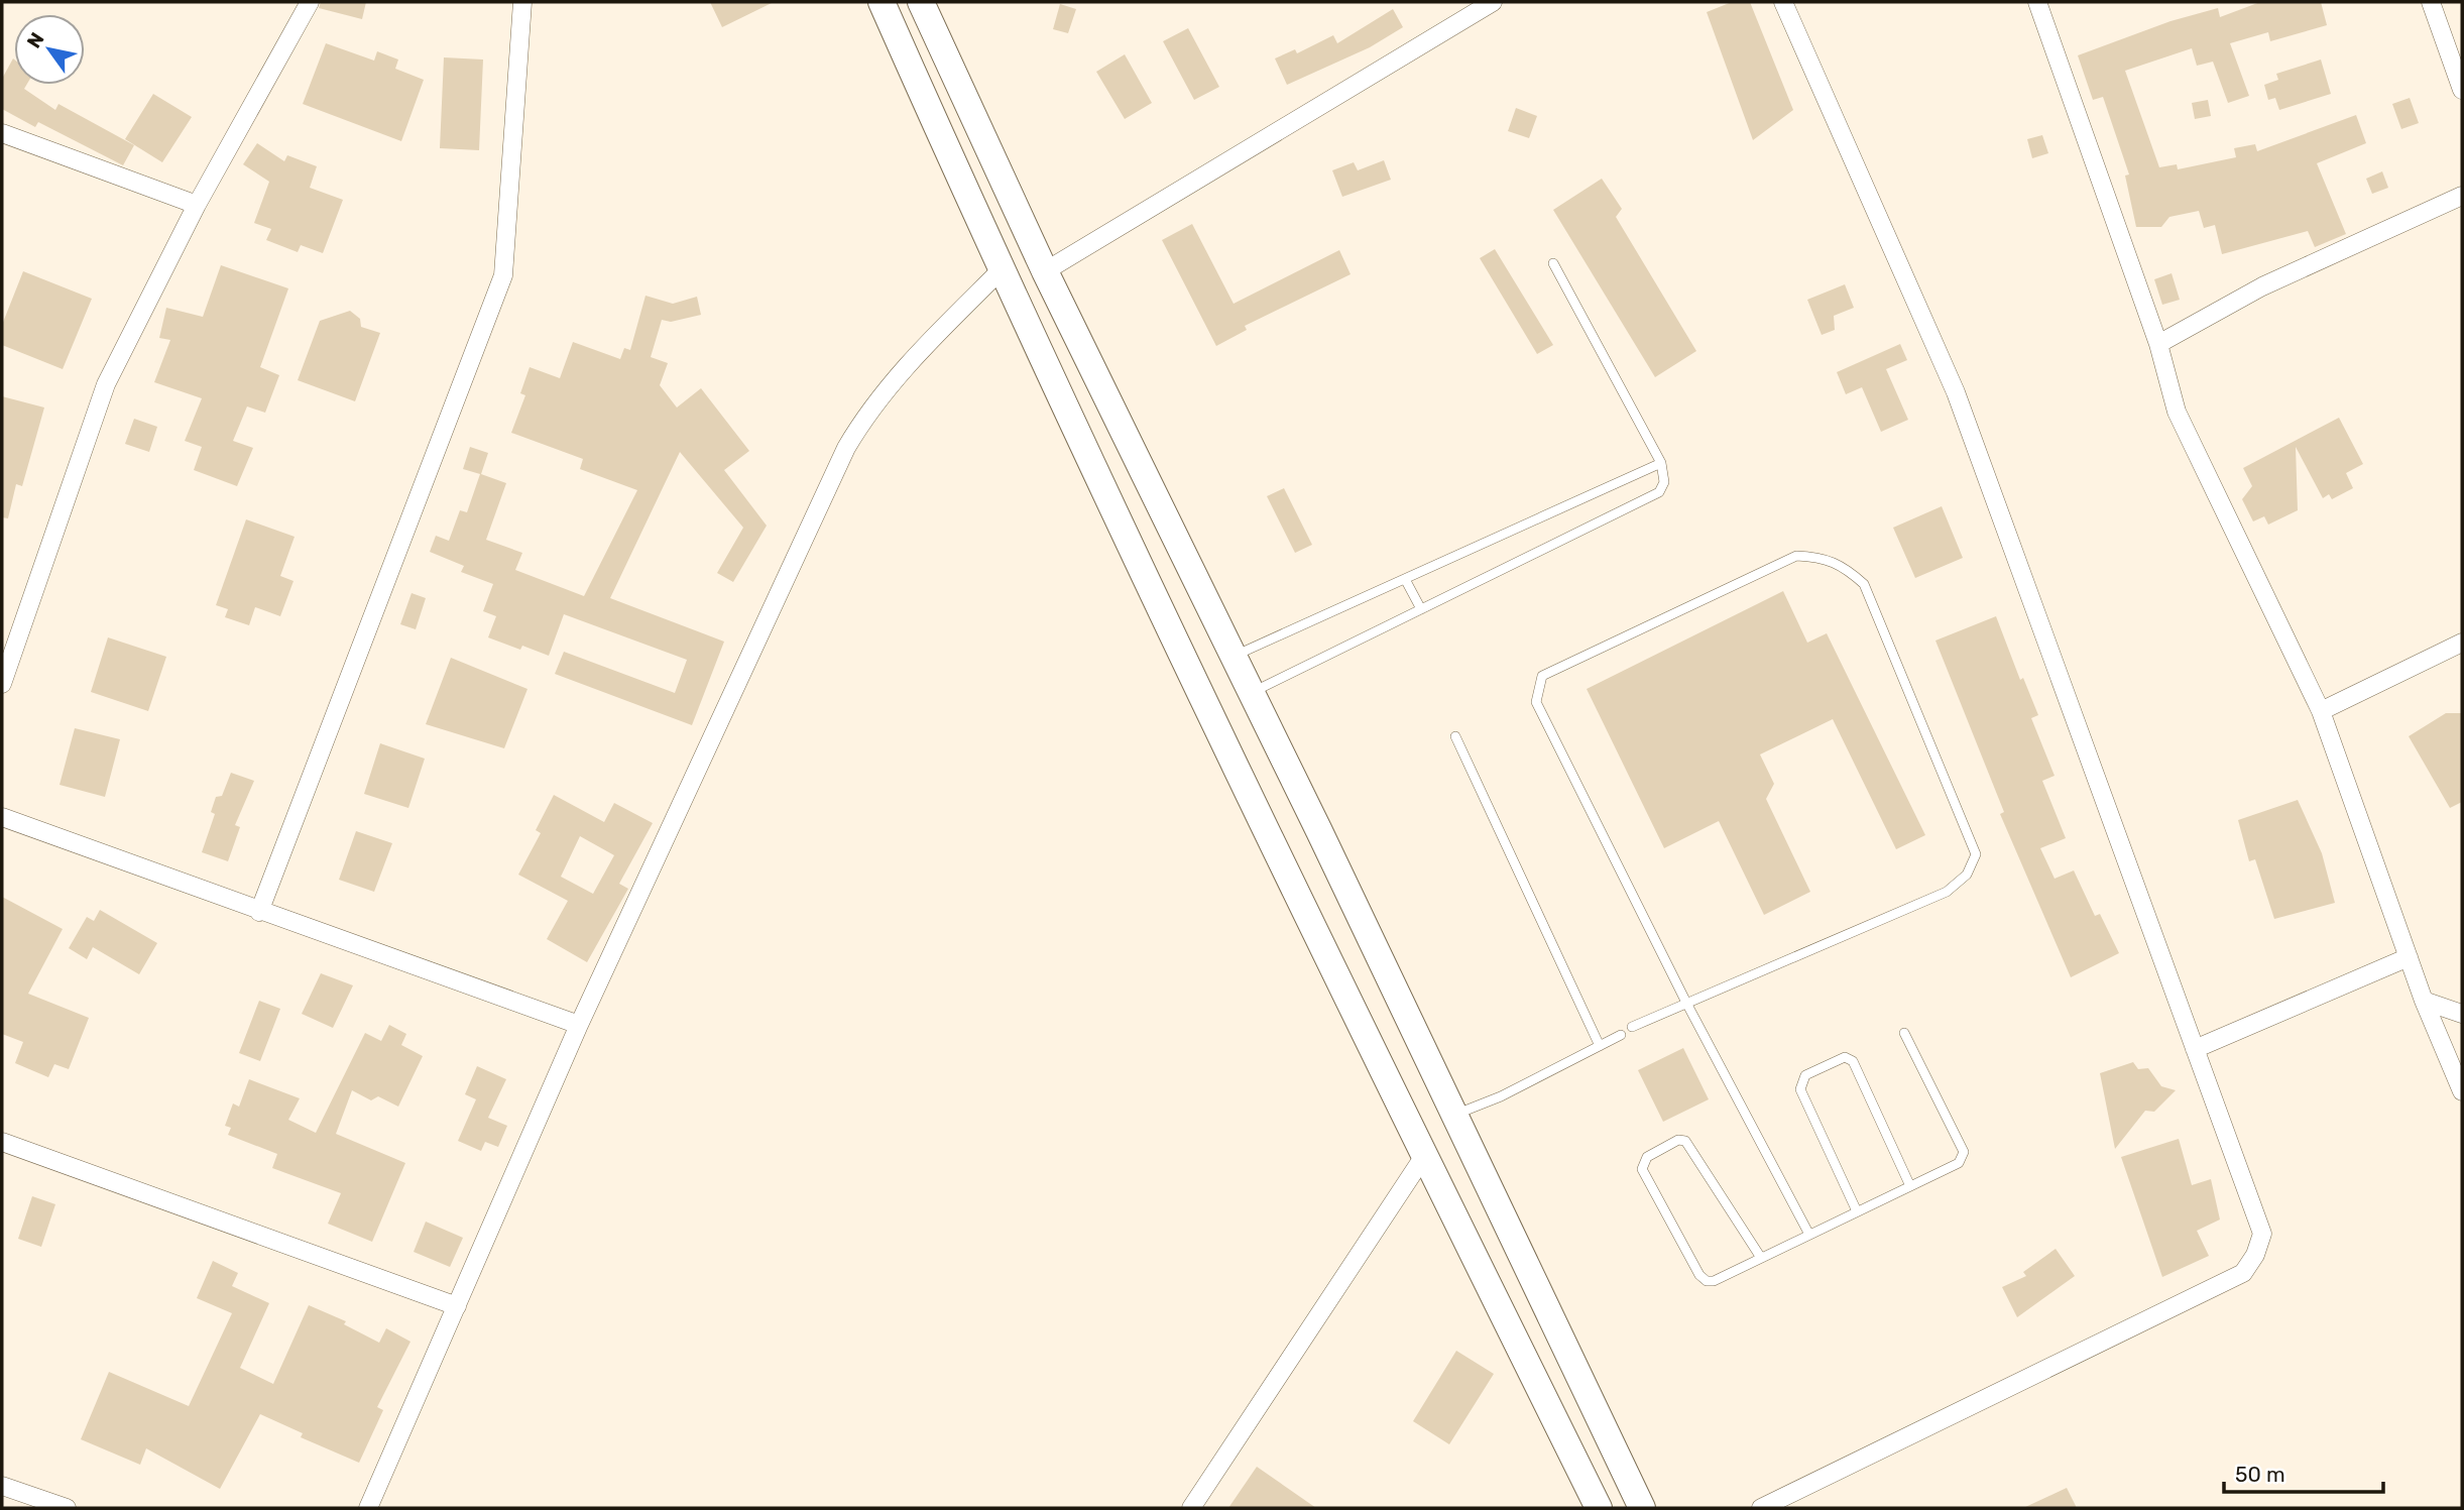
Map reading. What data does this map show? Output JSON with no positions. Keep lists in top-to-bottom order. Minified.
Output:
{"scale_bar":"50 m","north":"top left"}
